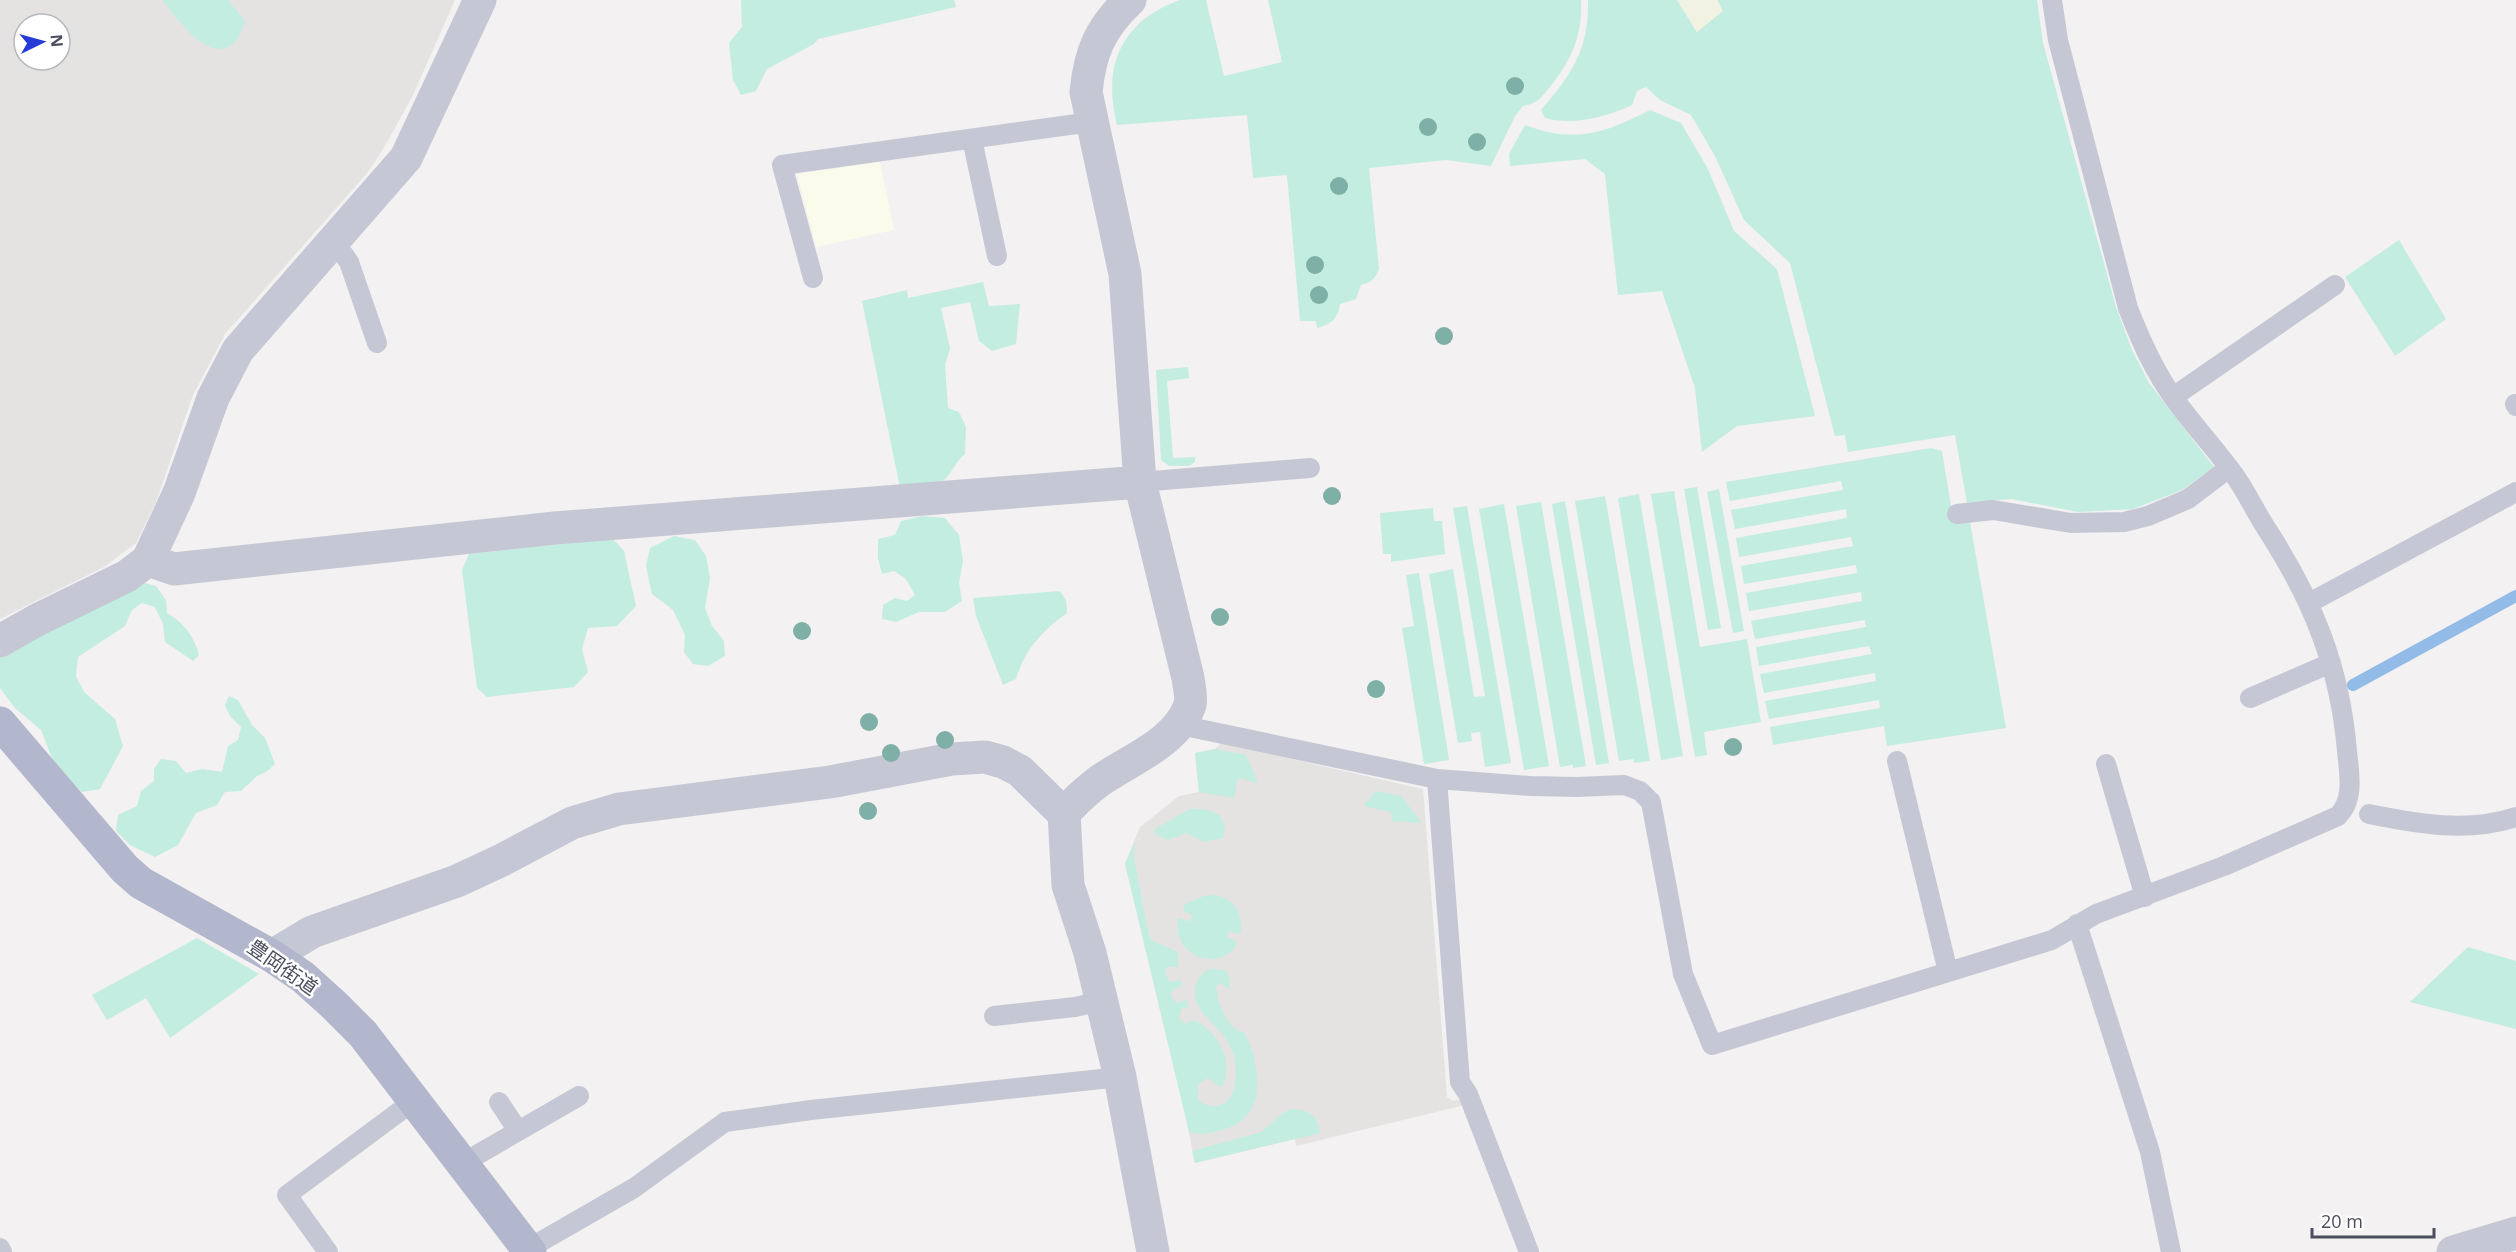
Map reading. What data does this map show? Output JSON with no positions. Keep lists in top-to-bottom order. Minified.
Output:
{"streets":{"main road":["豊岡街道"]},"scale_bar":"20 m","north":"right"}
